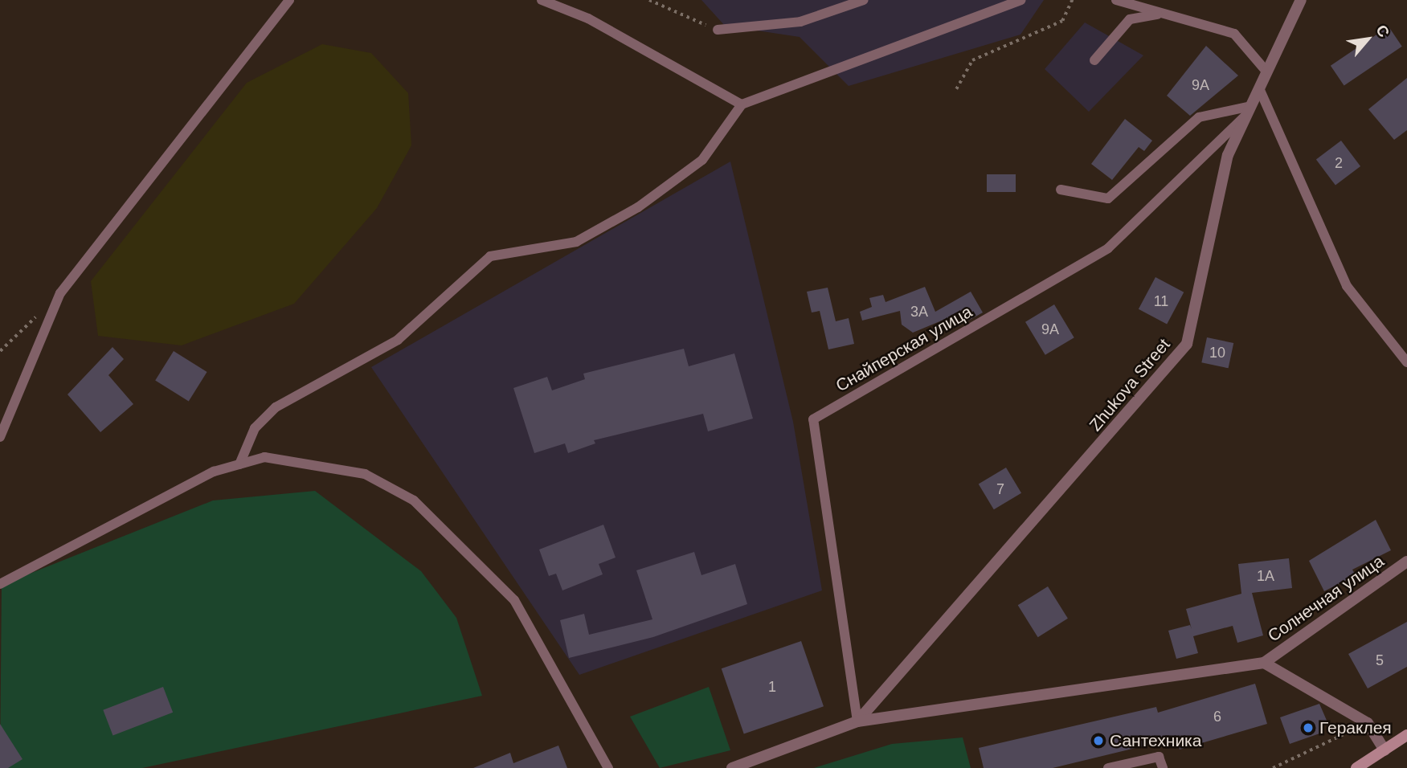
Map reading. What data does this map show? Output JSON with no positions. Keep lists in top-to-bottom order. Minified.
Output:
{"streets":{"street":["Zhukova Street","Солнечная улица"],"lane":["Снайперская улица"]},"crossings":[["Снайперская улица","Zhukova Street"]],"places":["Гераклея","Сантехника"],"house_numbers":["9А","2","11","3А","9А","10","7","1А","5","1","6"],"north":"top right"}
